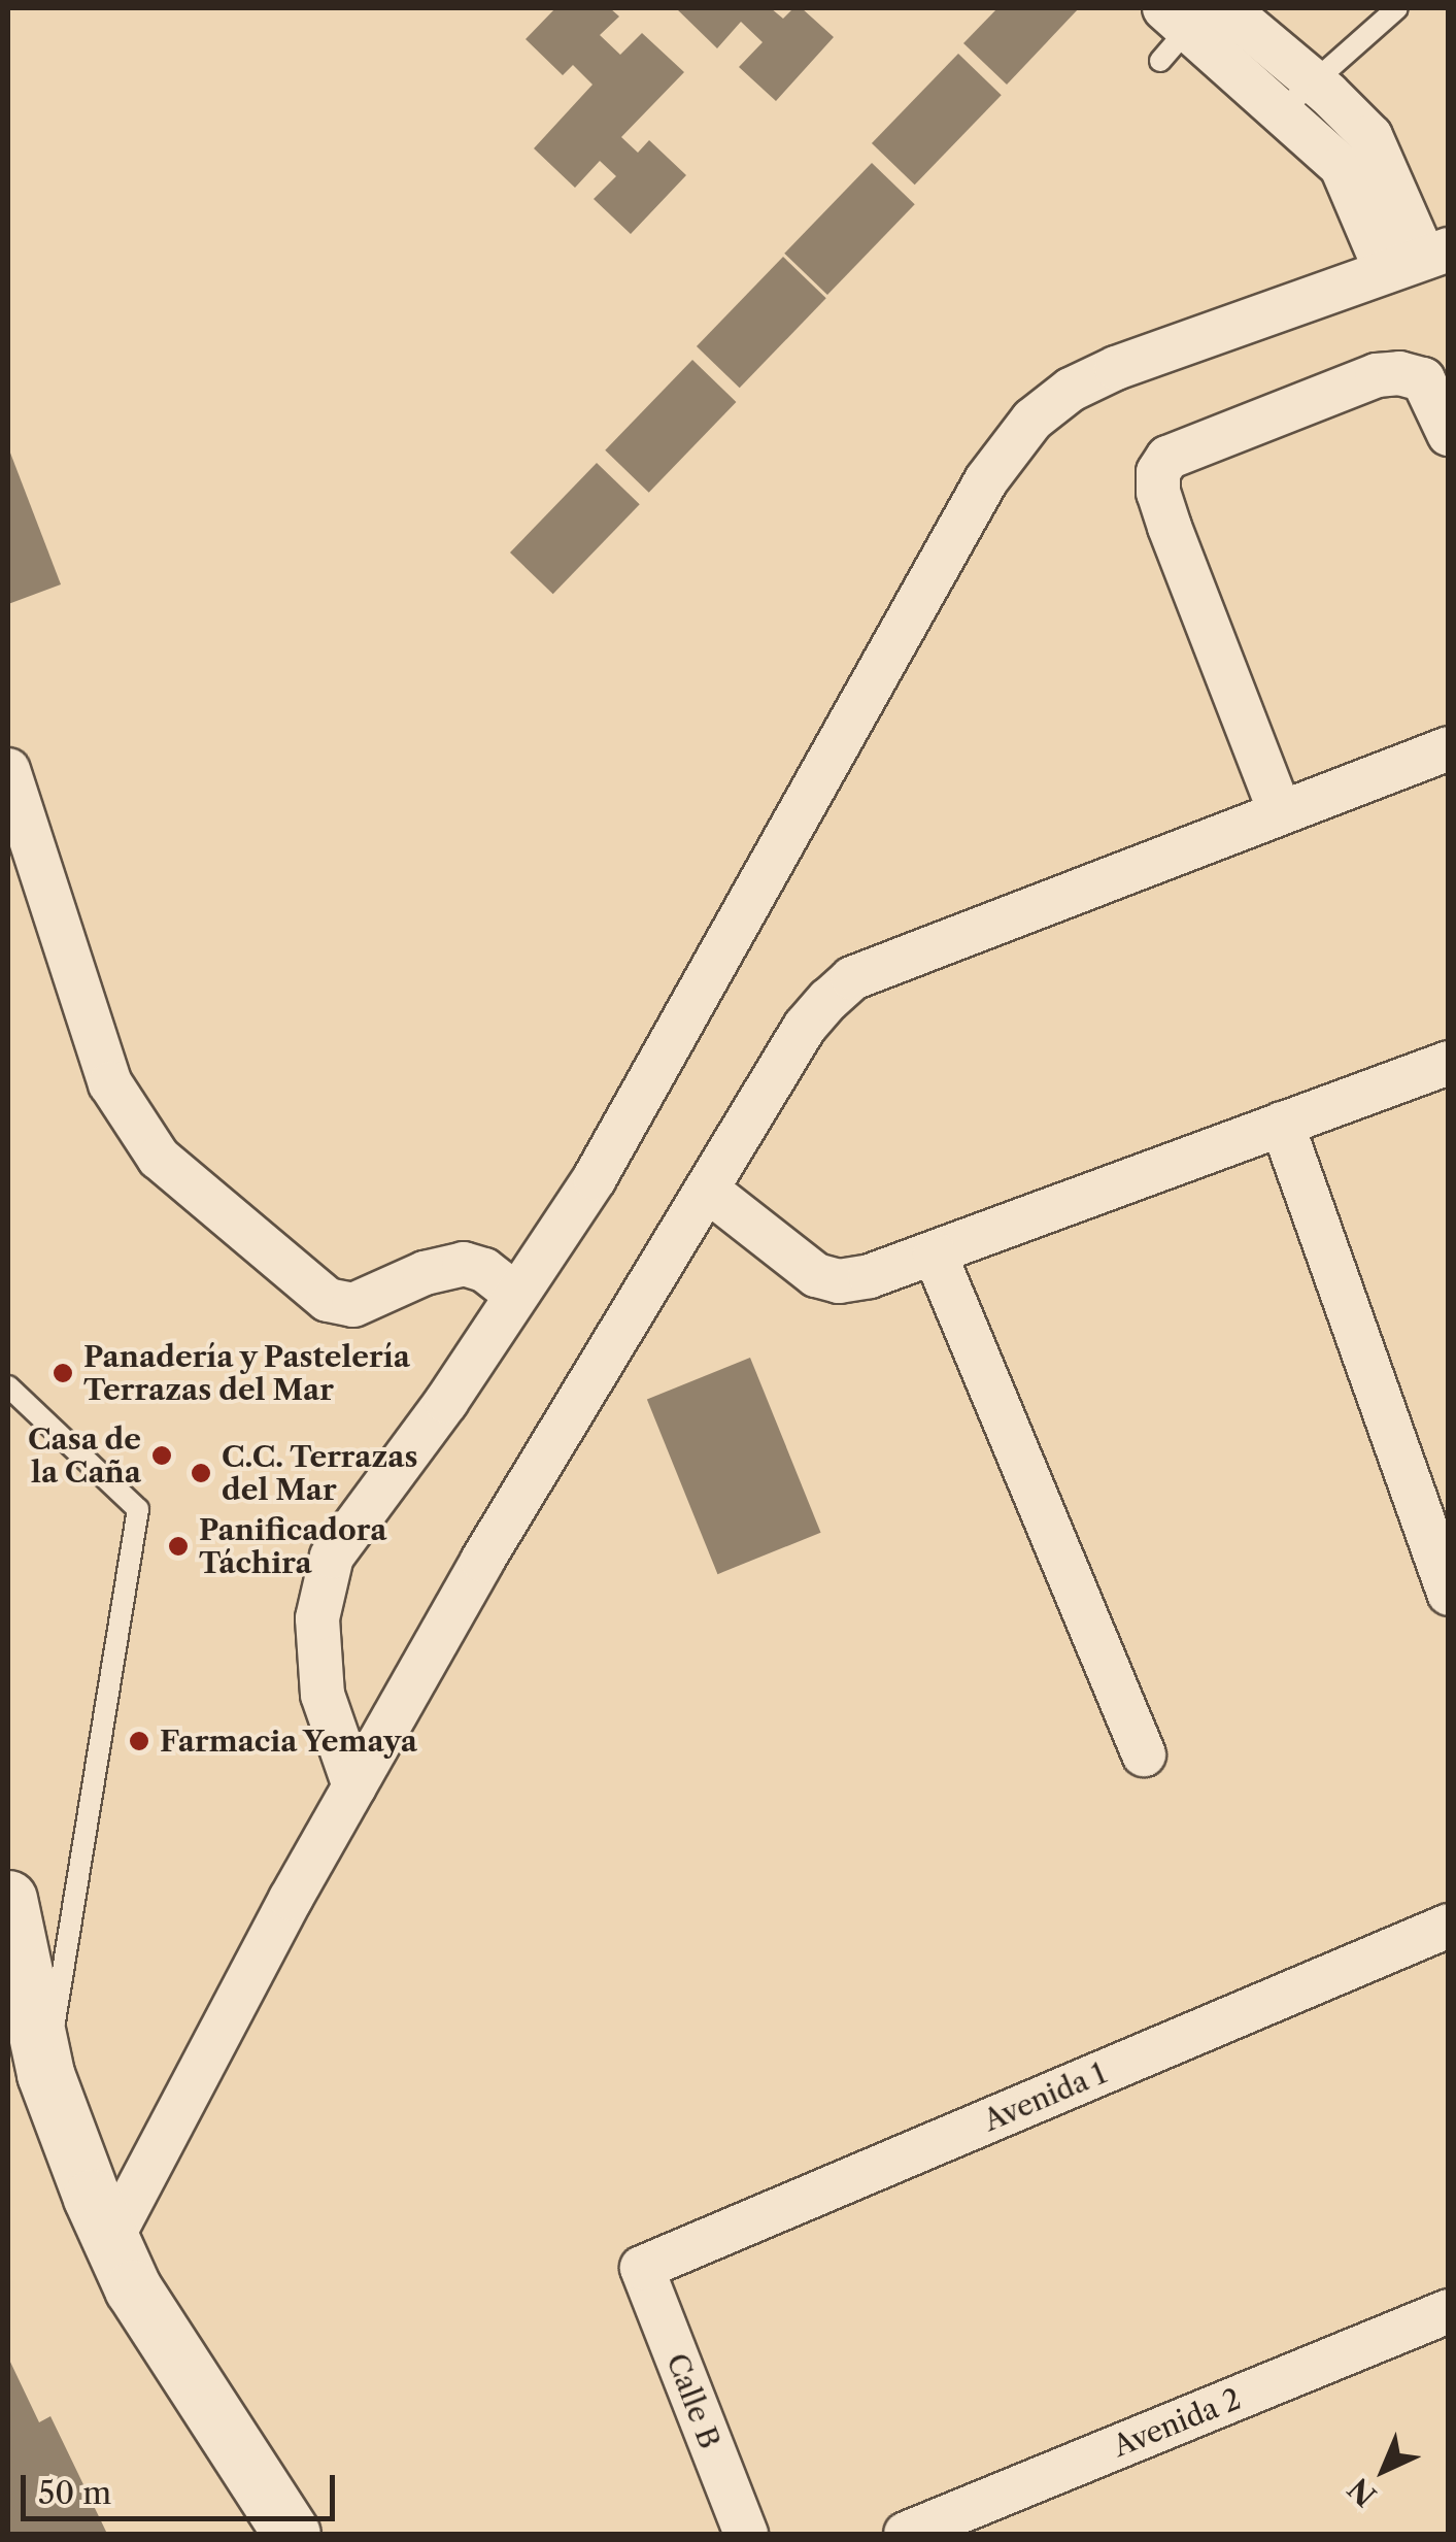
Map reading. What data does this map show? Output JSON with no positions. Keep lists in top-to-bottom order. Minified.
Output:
{"streets":{"street":["Avenida 1","Calle B","Avenida 2"]},"crossings":[["Avenida 1","Calle B"]],"places":["Panadería y Pastelería Terrazas del Mar","Casa de la Caña","C.C. Terrazas del Mar","Panificadora Táchira","Farmacia Yemaya"],"scale_bar":"50 m","north":"bottom left"}
